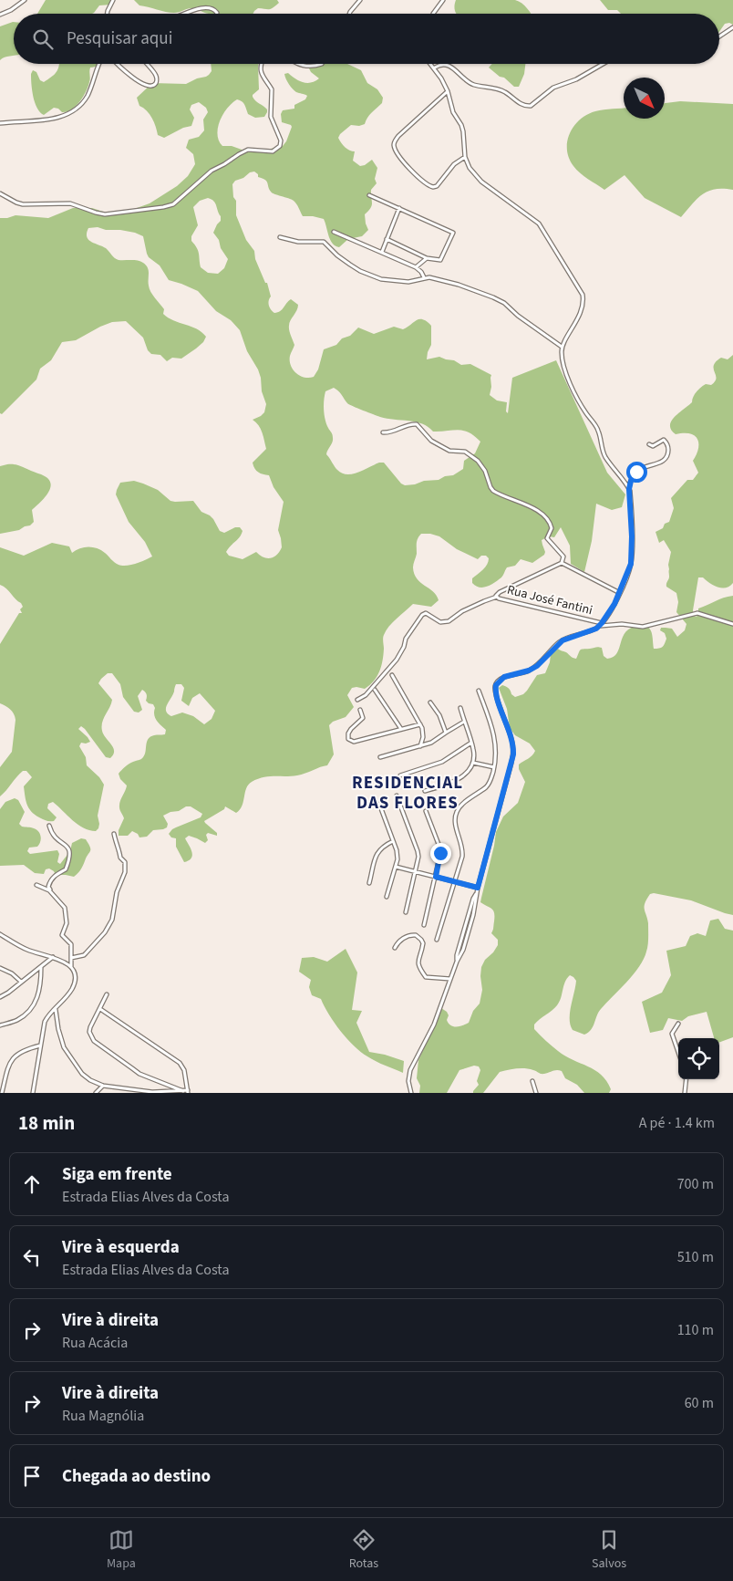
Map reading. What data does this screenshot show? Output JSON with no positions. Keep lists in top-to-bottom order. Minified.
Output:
{"streets":{"street":["Rua José Fantini"]},"districts":["RESIDENCIAL DAS FLORES"],"north":"bottom right","page":{"search":"Pesquisar aqui","heading":["18 min","A pé · 1.4 km"],"list":[["Siga em frente","Estrada Elias Alves da Costa","700 m"],["Vire à esquerda","Estrada Elias Alves da Costa","510 m"],["Vire à direita","Rua Acácia","110 m"],["Vire à direita","Rua Magnólia","60 m"],"Chegada ao destino"],"nav":["Mapa","Rotas","Salvos"]}}
